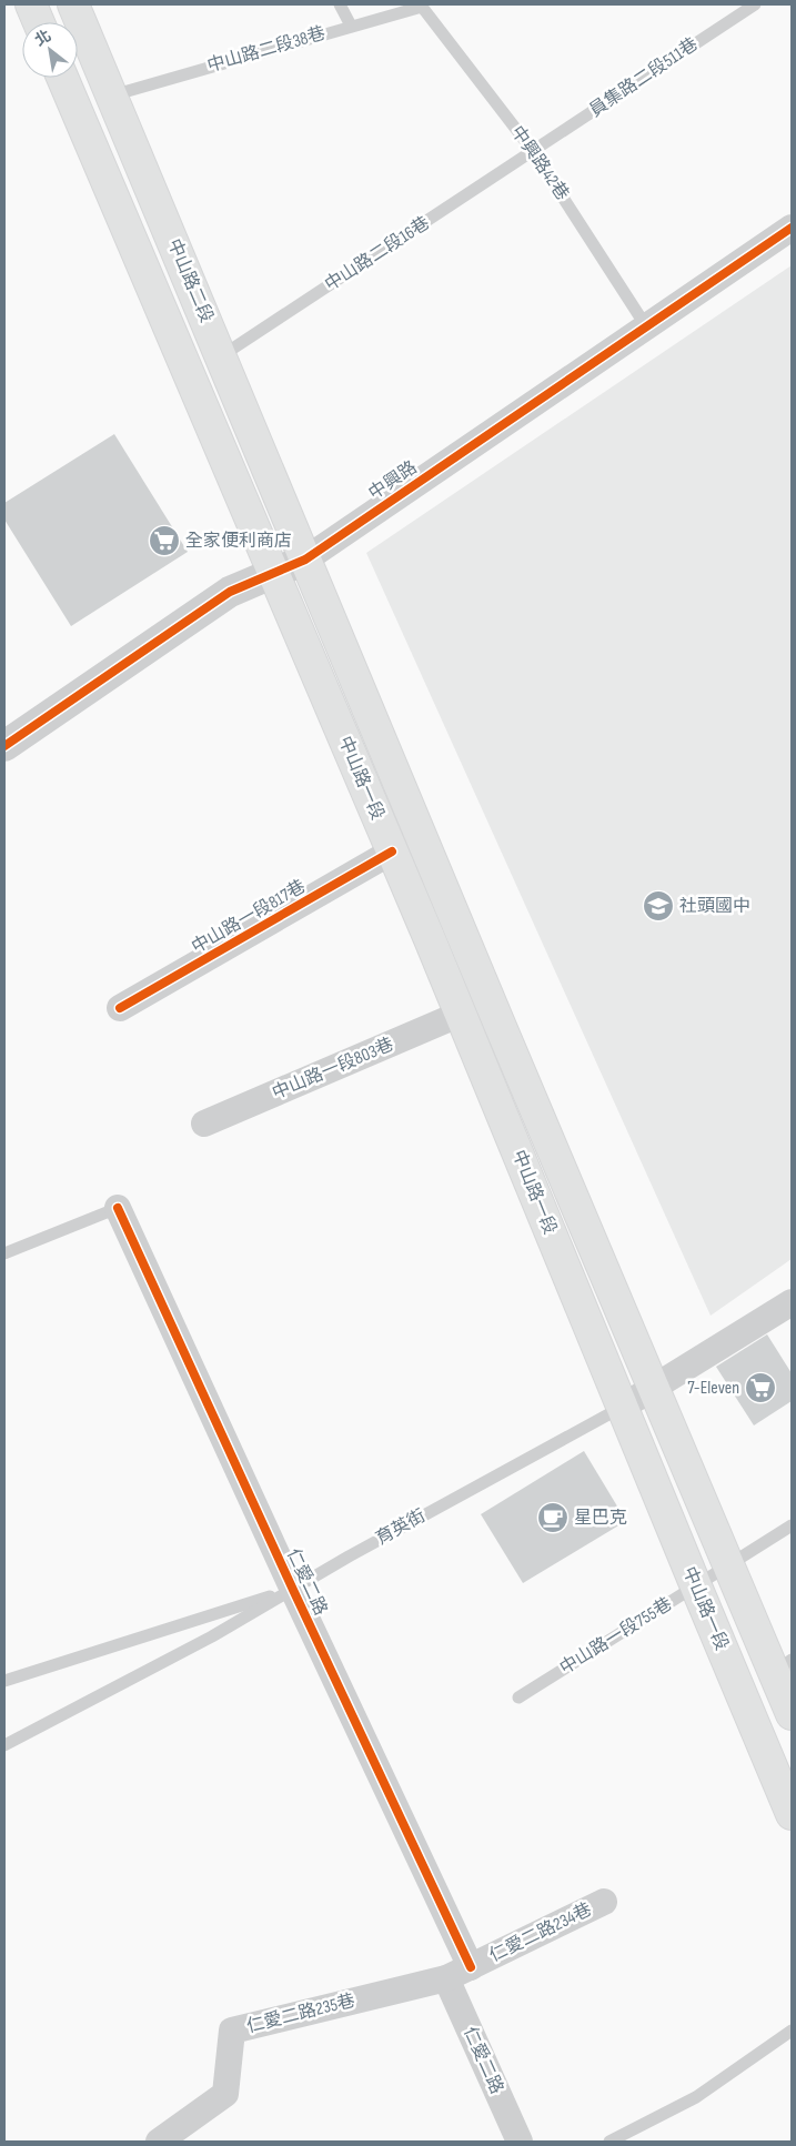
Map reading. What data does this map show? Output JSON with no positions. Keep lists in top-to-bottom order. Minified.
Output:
{"streets":{"main road":["中山路二段","中山路一段"],"street":["中興路","中山路一段817巷","中山路一段803巷","育英街","仁愛二路","仁愛二路234巷","仁愛二路235巷"],"lane":["中山路二段38巷","員集路二段511巷","中興路42巷","中山路二段16巷","中山路一段755巷"]},"crossings":[["中山路二段38巷","中興路42巷"],["中山路二段38巷","中山路二段"],["員集路二段511巷","中興路42巷"],["員集路二段511巷","中山路二段16巷"],["中興路42巷","中山路二段16巷"],["中興路42巷","中興路"],["中山路二段16巷","中山路二段"],["中山路二段","中興路"],["中山路二段","中山路一段"],["中興路","中山路一段"],["中山路一段","中山路一段817巷"],["中山路一段","中山路一段803巷"],["中山路一段","育英街"],["中山路一段","中山路一段755巷"],["育英街","仁愛二路"],["仁愛二路","仁愛二路234巷"],["仁愛二路","仁愛二路235巷"],["仁愛二路234巷","仁愛二路235巷"]],"places":{"supermarket":["全家便利商店","7-Eleven"],"school or university":["社頭國中"],"cafe":["星巴克"]},"north":"top left"}
